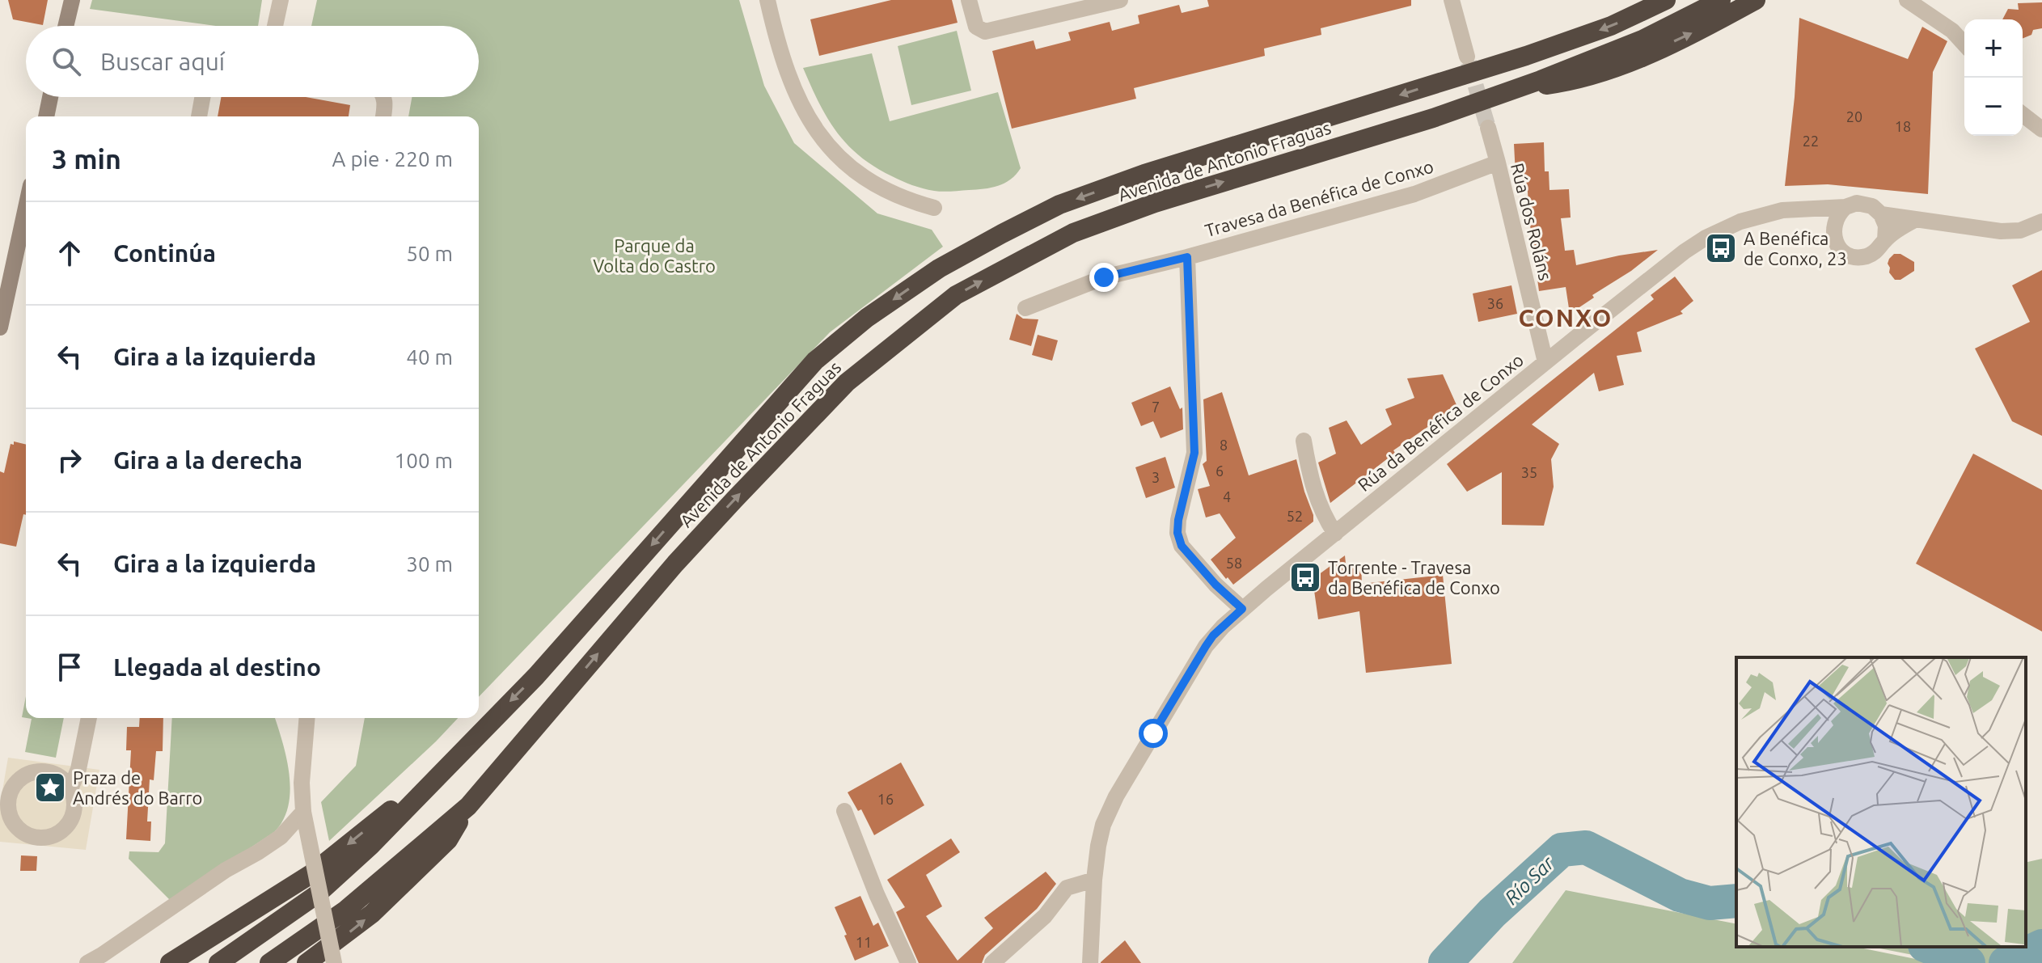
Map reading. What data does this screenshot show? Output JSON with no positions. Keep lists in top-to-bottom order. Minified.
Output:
{"streets":{"highway":["Avenida de Antonio Fraguas"],"street":["Travesa da Benéfica de Conxo","Rúa dos Roláns","Rúa da Benéfica de Conxo"]},"crossings":[["Travesa da Benéfica de Conxo","Rúa dos Roláns"],["Travesa da Benéfica de Conxo","Rúa da Benéfica de Conxo"],["Rúa dos Roláns","Rúa da Benéfica de Conxo"]],"districts":["CONXO"],"water":["Río Sar"],"parks":["Parque da Volta do Castro"],"places":{"bus stop":["A Benéfica de Conxo, 23","Torrente - Travesa da Benéfica de Conxo"],"place":["Praza de Andrés do Barro"]},"house_numbers":["20","18","22","36","7","8","6","35","3","4","52","58","16","11"],"page":{"map_buttons":["+","−"],"search":"Buscar aquí","heading":["3 min","A pie · 220 m"],"list":[["Continúa","50 m"],["Gira a la izquierda","40 m"],["Gira a la derecha","100 m"],["Gira a la izquierda","30 m"],"Llegada al destino"]}}
